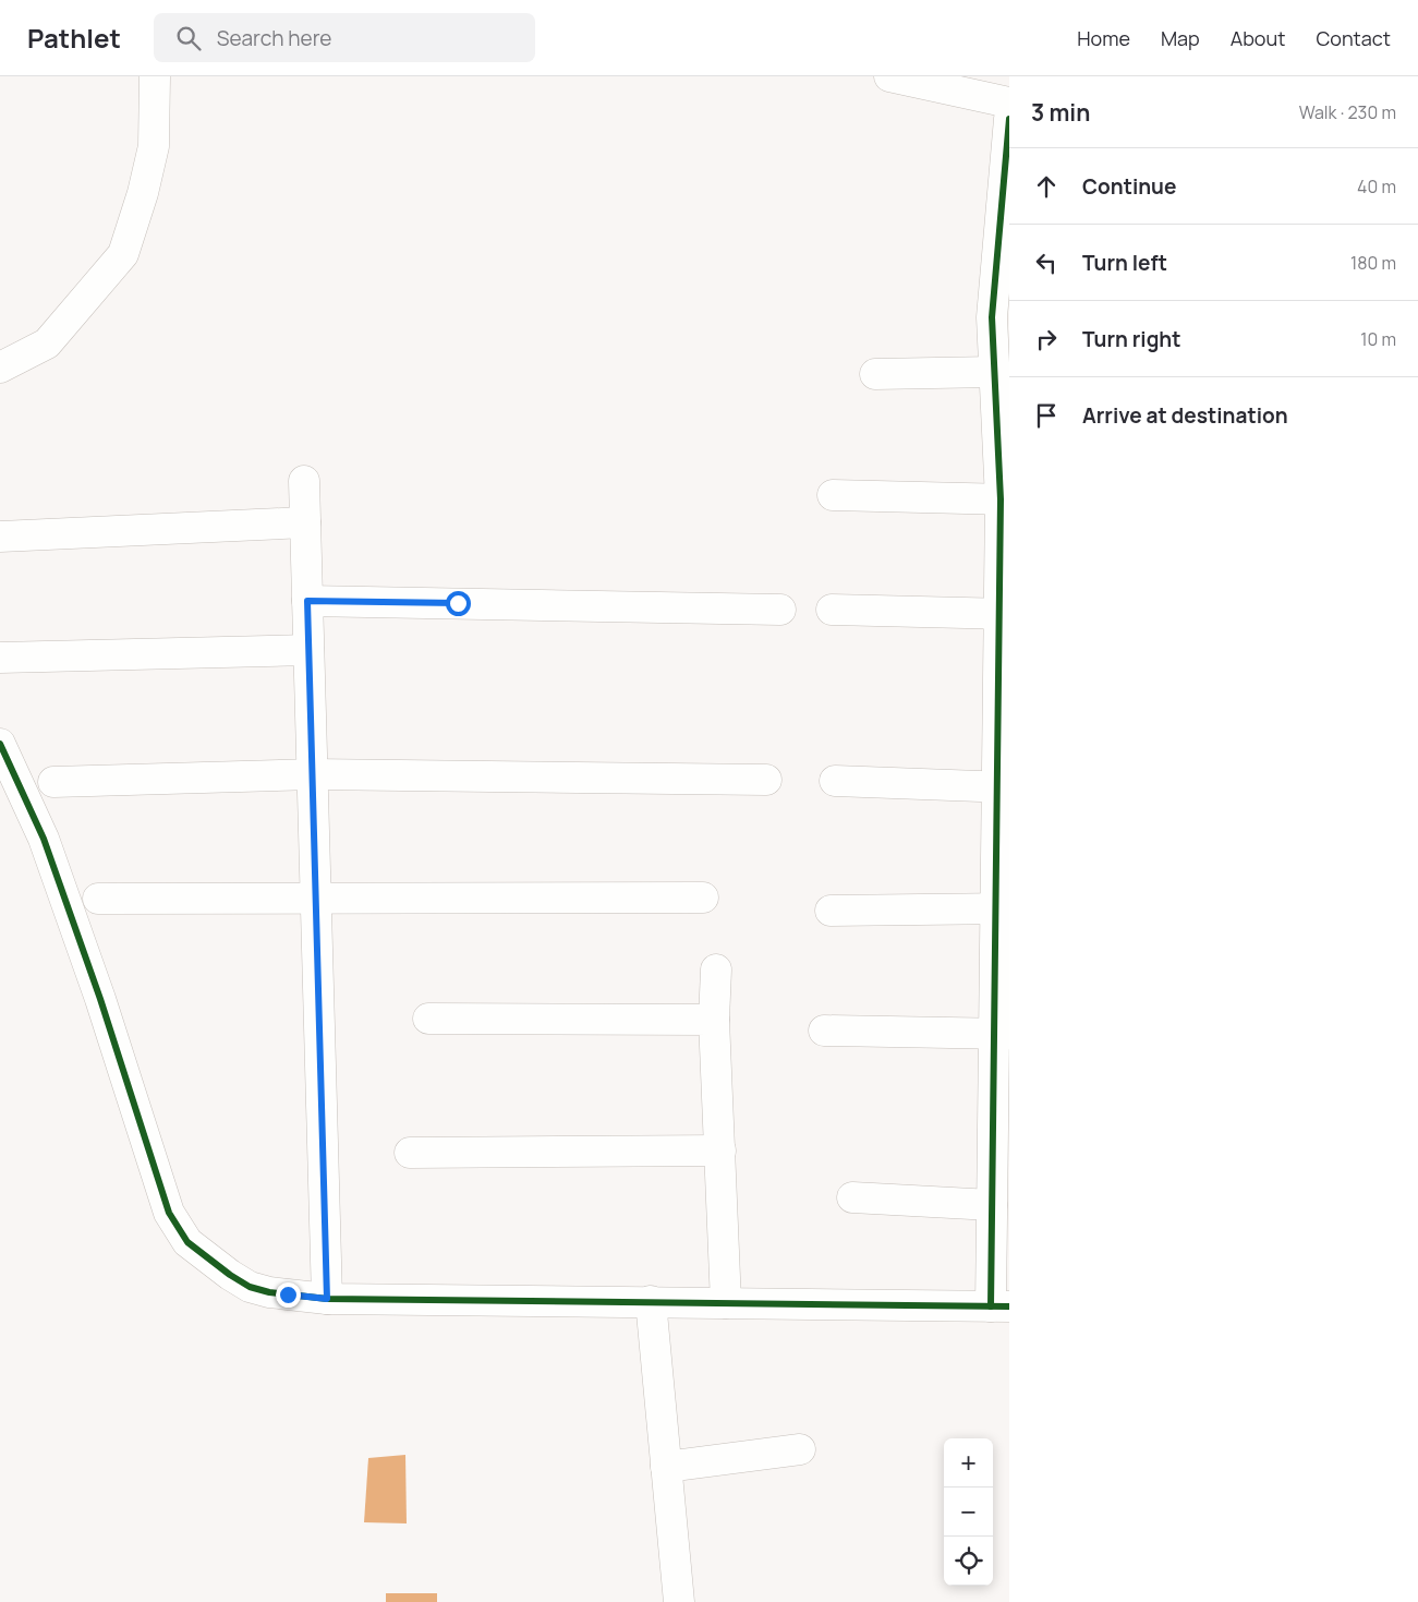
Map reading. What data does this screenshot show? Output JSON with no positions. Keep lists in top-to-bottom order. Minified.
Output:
{"page":{"header":"Pathlet","search":"Search here","nav":["Home","Map","About","Contact"],"heading":["3 min","Walk · 230 m"],"list":[["Continue","40 m"],["Turn left","180 m"],["Turn right","10 m"],"Arrive at destination"],"map_buttons":["+","−"]}}
